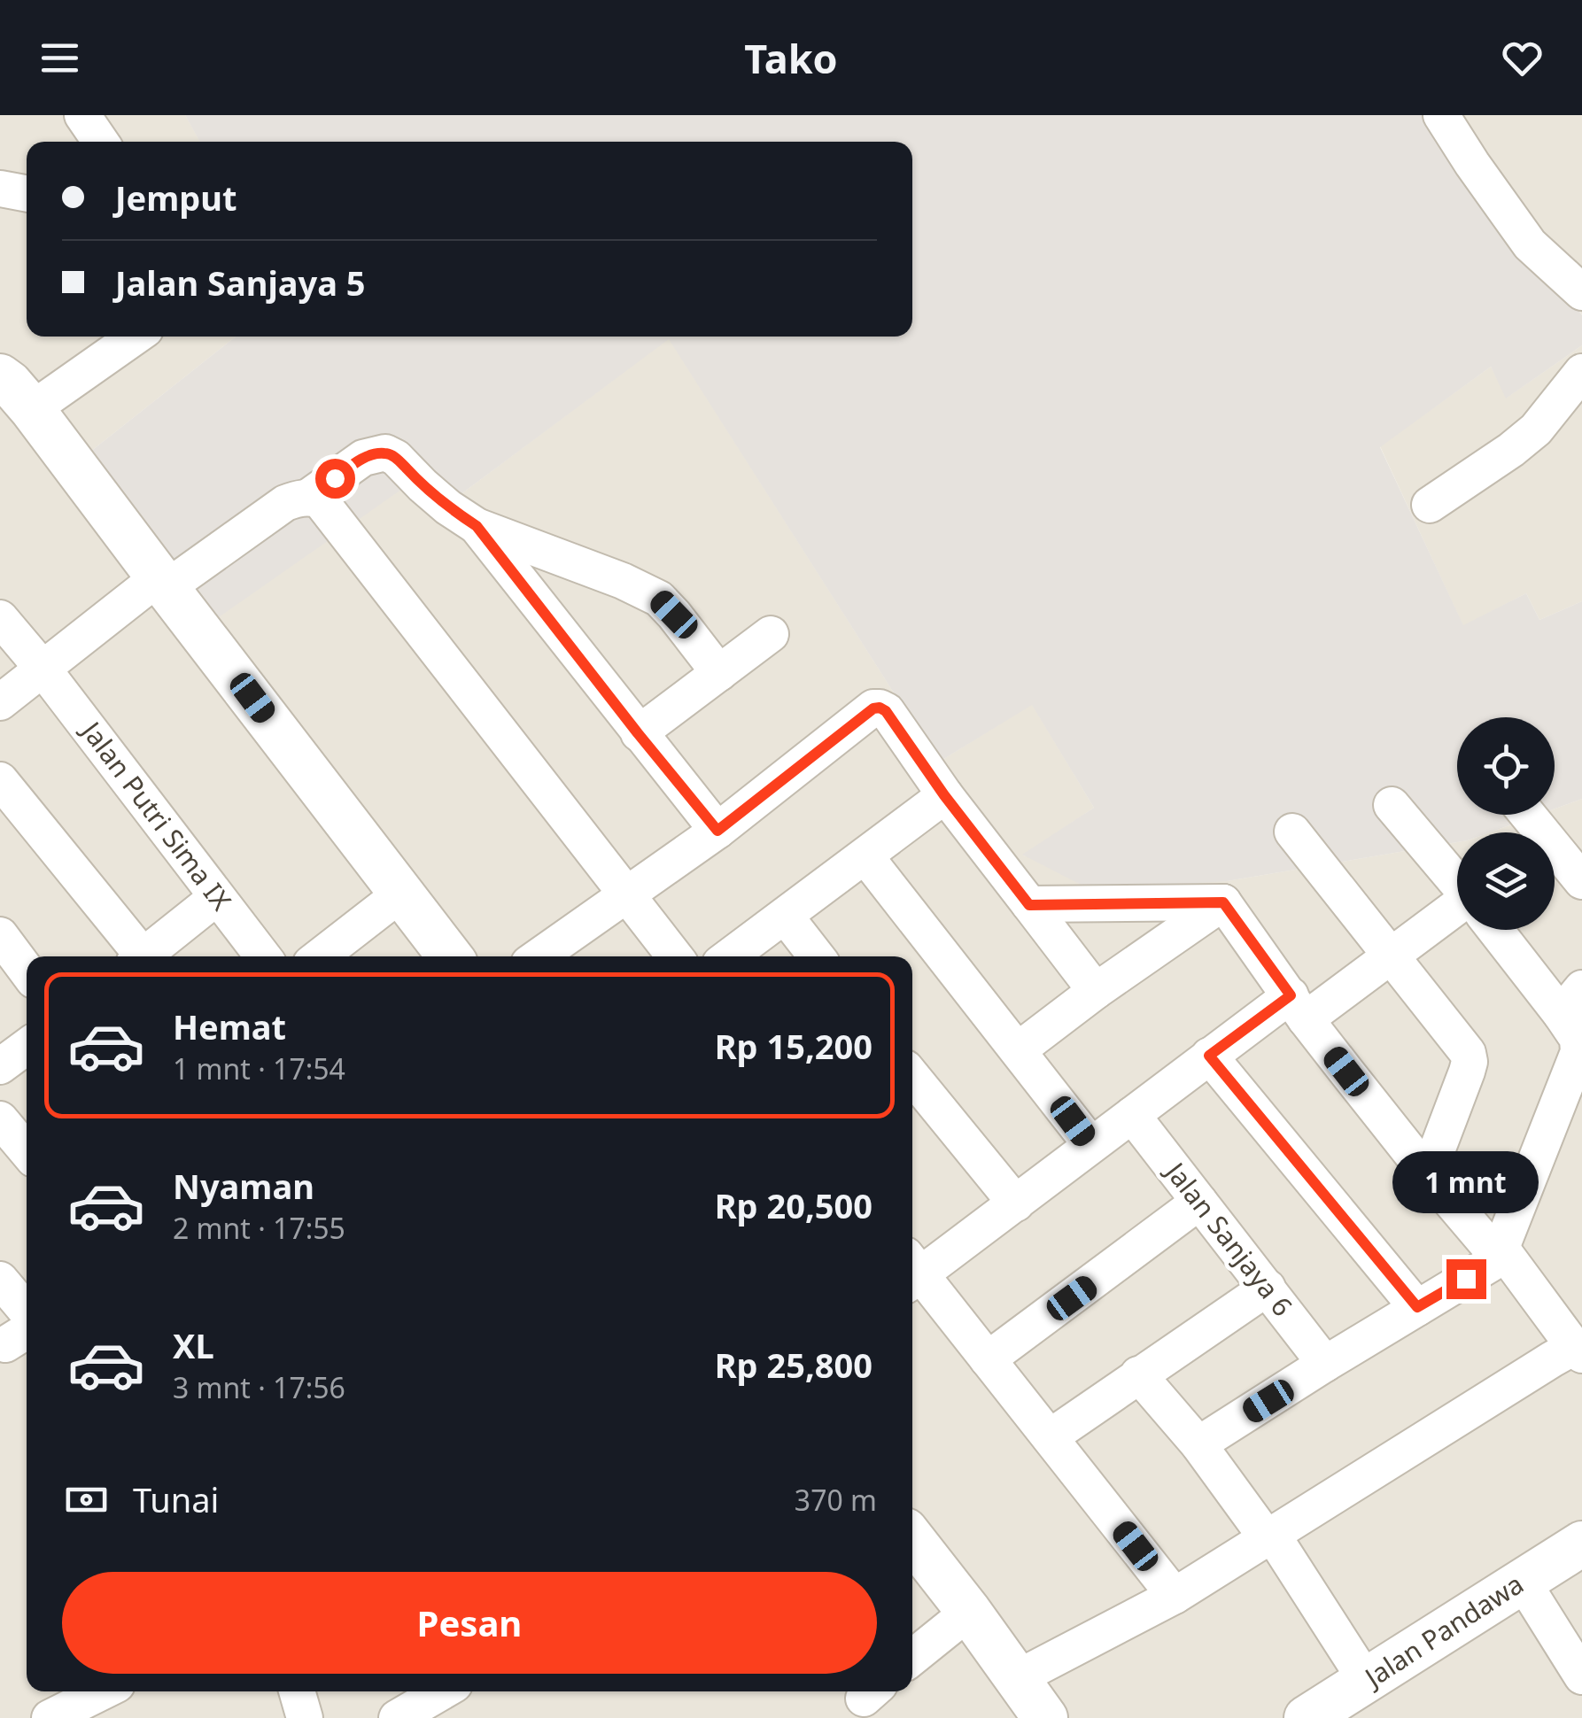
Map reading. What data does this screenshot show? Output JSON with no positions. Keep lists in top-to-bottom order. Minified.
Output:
{"streets":{"street":["Jalan Putri Sima IX","Jalan Sanjaya 6","Jalan Pandawa"]},"page":{"header":"Tako","banner":["Jemput","Jalan Sanjaya 5"],"list":[{"name":"Hemat","note":"1 mnt · 17:54","value":"Rp 15,200"},{"name":"Nyaman","note":"2 mnt · 17:55","value":"Rp 20,500"},{"name":"XL","note":"3 mnt · 17:56","value":"Rp 25,800"}],"bubble":"1 mnt","pay":["Tunai","370 m"],"buttons":"Pesan"}}
